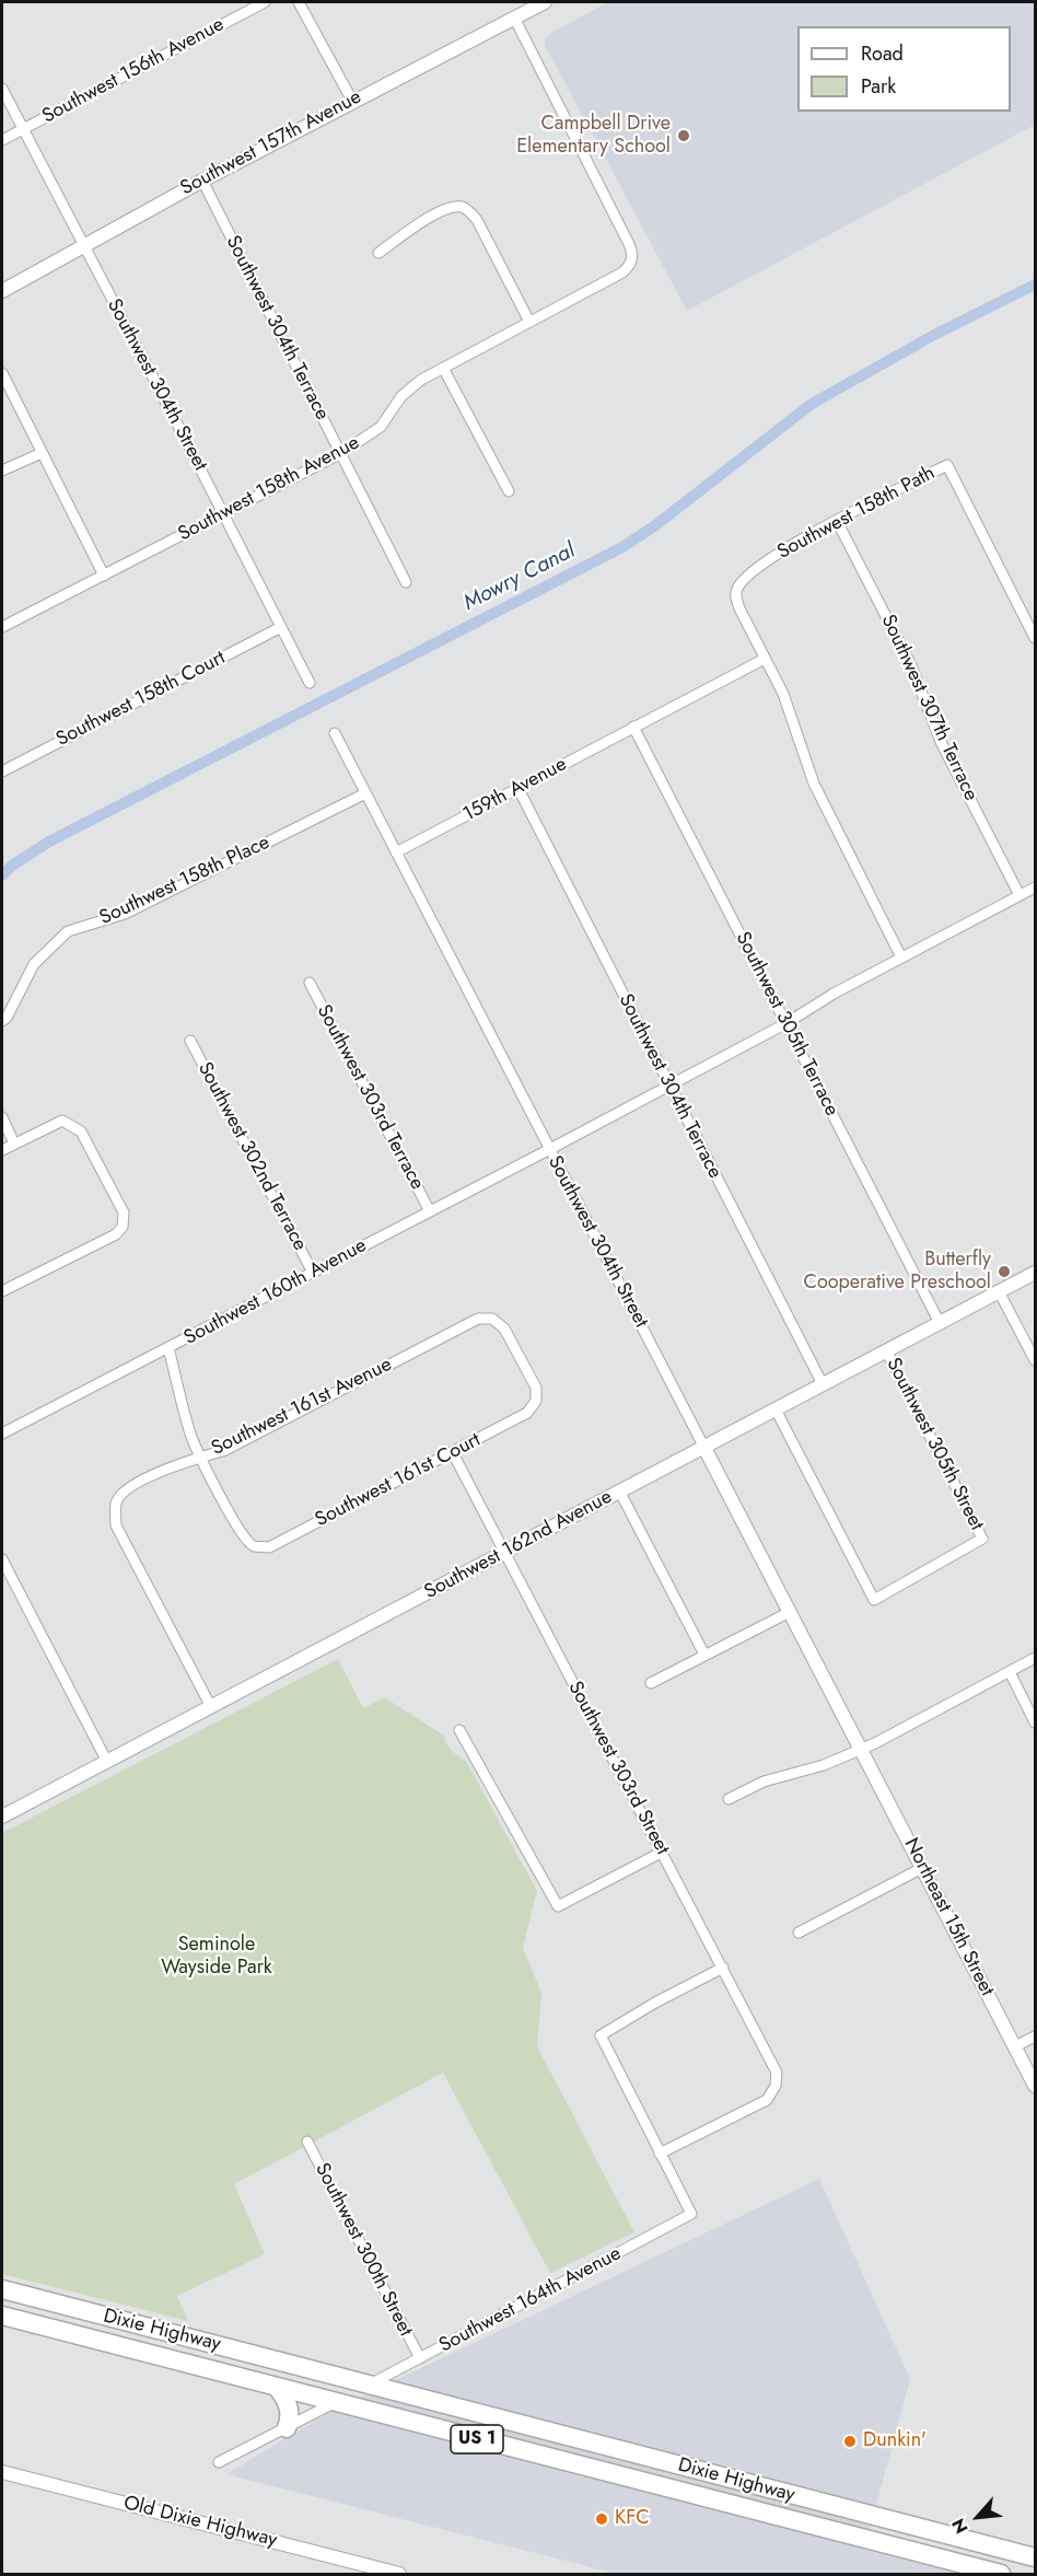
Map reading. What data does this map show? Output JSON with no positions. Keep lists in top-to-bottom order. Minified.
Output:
{"streets":{"highway":["Dixie Highway","US 1"],"street":["Southwest 156th Avenue","Southwest 157th Avenue","Southwest 304th Terrace","Southwest 304th Street","Southwest 158th Avenue","Southwest 158th Path","Southwest 158th Court","Southwest 307th Terrace","159th Avenue","Southwest 158th Place","Southwest 305th Terrace","Southwest 303rd Terrace","Southwest 302nd Terrace","Southwest 160th Avenue","Southwest 161st Avenue","Southwest 305th Street","Southwest 161st Court","Southwest 162nd Avenue","Southwest 303rd Street","Northeast 15th Street","Southwest 300th Street","Southwest 164th Avenue","Old Dixie Highway"]},"crossings":[["Southwest 156th Avenue","Southwest 304th Street"],["Southwest 157th Avenue","Southwest 304th Terrace"],["Southwest 157th Avenue","Southwest 304th Street"],["Southwest 157th Avenue","Southwest 158th Avenue"],["Southwest 304th Terrace","Southwest 158th Avenue"],["Southwest 304th Terrace","159th Avenue"],["Southwest 304th Terrace","Southwest 160th Avenue"],["Southwest 304th Terrace","Southwest 162nd Avenue"],["Southwest 304th Street","Southwest 158th Avenue"],["Southwest 304th Street","Southwest 158th Court"],["Southwest 304th Street","159th Avenue"],["Southwest 304th Street","Southwest 158th Place"],["Southwest 304th Street","Southwest 160th Avenue"],["Southwest 304th Street","Southwest 162nd Avenue"],["Southwest 304th Street","Northeast 15th Street"],["Southwest 158th Path","Southwest 307th Terrace"],["Southwest 158th Path","159th Avenue"],["159th Avenue","Southwest 305th Terrace"],["Southwest 305th Terrace","Southwest 160th Avenue"],["Southwest 305th Terrace","Southwest 162nd Avenue"],["Southwest 303rd Terrace","Southwest 160th Avenue"],["Southwest 302nd Terrace","Southwest 160th Avenue"],["Southwest 161st Avenue","Southwest 161st Court"],["Southwest 161st Avenue","Southwest 162nd Avenue"],["Southwest 305th Street","Southwest 162nd Avenue"],["Southwest 161st Court","Southwest 303rd Street"],["Southwest 162nd Avenue","Southwest 303rd Street"],["Southwest 303rd Street","Southwest 164th Avenue"],["Southwest 300th Street","Southwest 164th Avenue"],["Southwest 164th Avenue","Dixie Highway"],["Southwest 164th Avenue","US 1"],["Dixie Highway","US 1"]],"water":["Mowry Canal"],"parks":["Seminole Wayside Park"],"places":["Campbell Drive Elementary School","Butterfly Cooperative Preschool","Dunkin'","KFC"],"legend":["Road","Park"],"north":"bottom left"}
